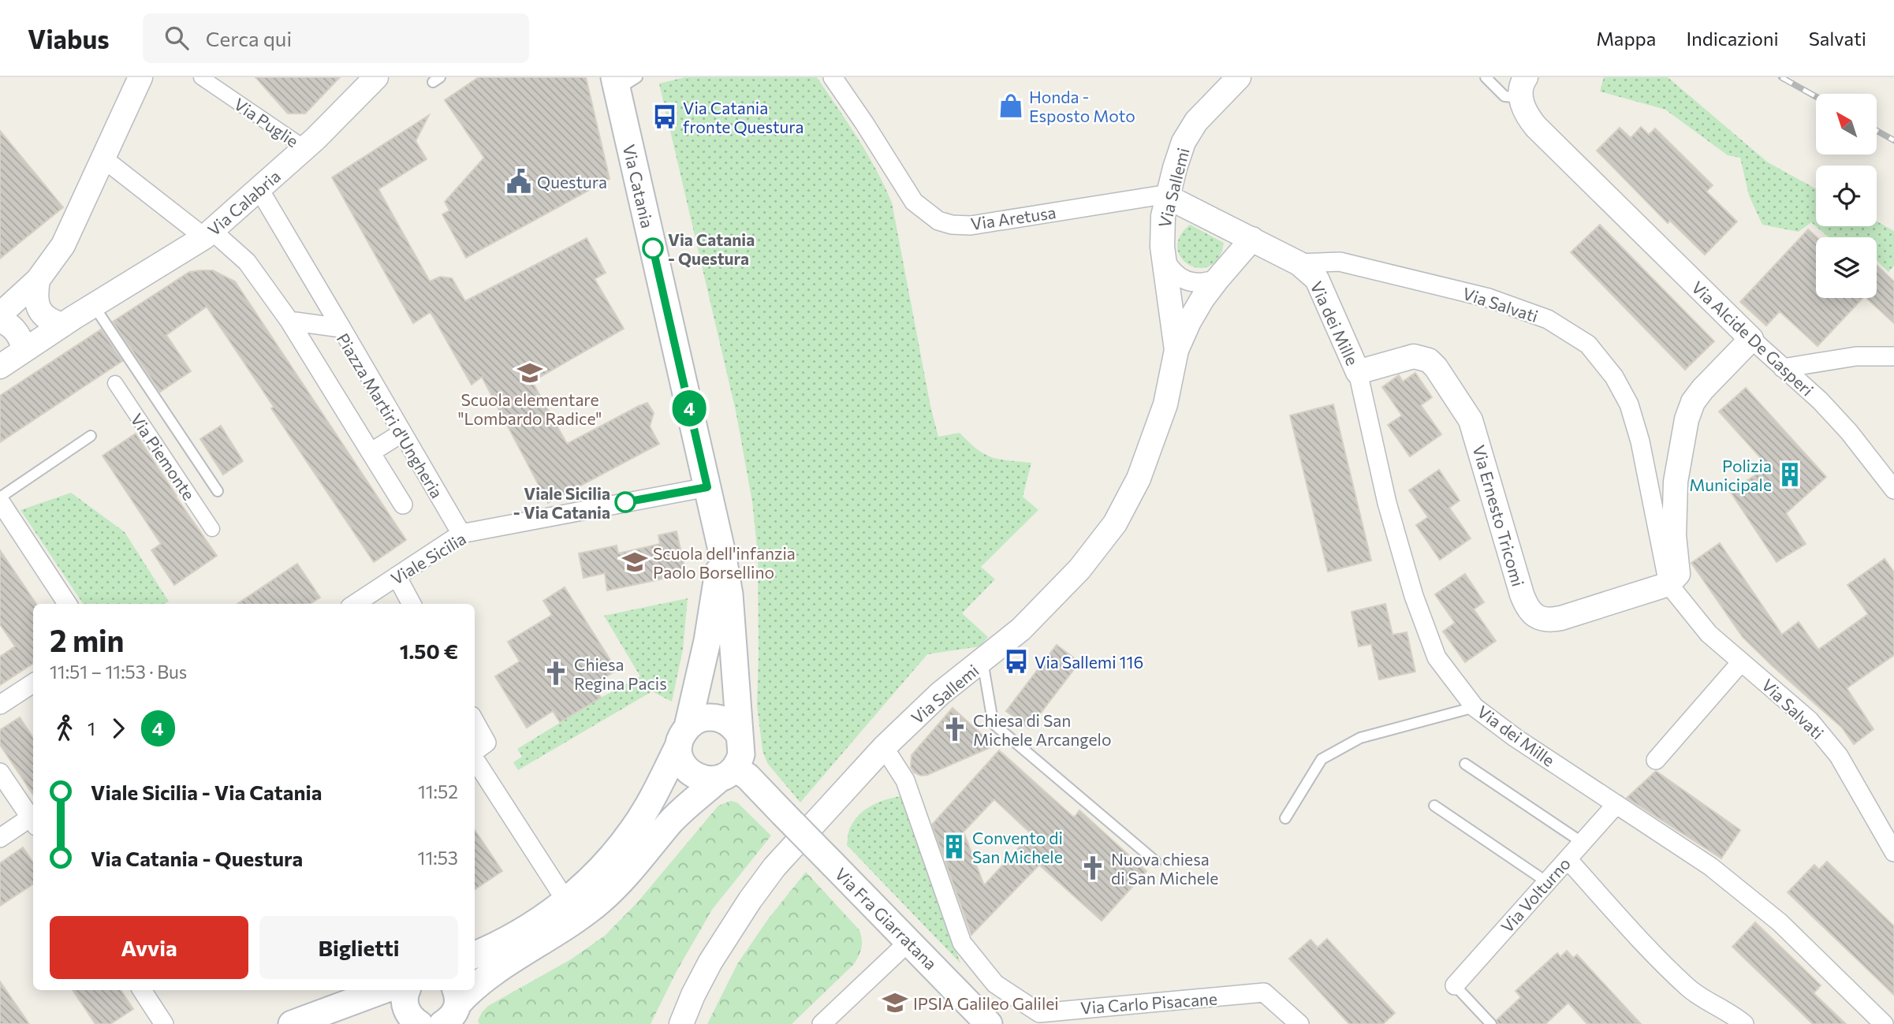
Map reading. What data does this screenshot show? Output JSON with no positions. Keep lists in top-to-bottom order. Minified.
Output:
{"streets":{"main road":["Via Catania","Via Fra Giarratana"],"street":["Via Puglie","Via Sallemi","Via Calabria","Via Aretusa","Via Salvati","Via dei Mille","Via Alcide De Gasperi","Piazza Martiri d'Ungheria","Via Piemonte","Via Ernesto Tricomi","Viale Sicilia","Via Volturno","Via Carlo Pisacane"]},"crossings":[["Via Puglie","Via Calabria"],["Via Catania","Viale Sicilia"],["Via Catania","Via Fra Giarratana"],["Via Sallemi","Via Aretusa"],["Via Sallemi","Via Salvati"],["Via Sallemi","Via Carlo Pisacane"],["Via Aretusa","Via Salvati"],["Via Salvati","Via dei Mille"],["Via Salvati","Via Ernesto Tricomi"],["Via dei Mille","Via Ernesto Tricomi"],["Via dei Mille","Via Volturno"],["Piazza Martiri d'Ungheria","Viale Sicilia"]],"places":{"shop":["Honda - Esposto Moto"],"bus stop":["Via Catania fronte Questura","Via Sallemi 116"],"public building":["Questura"],"other":["Via Catania - Questura","Viale Sicilia - Via Catania"],"school or university":["Scuola elementare \"Lombardo Radice\"","Scuola dell'infanzia Paolo Borsellino","IPSIA Galileo Galilei"],"building":["Polizia Municipale","Convento di San Michele"],"church":["Chiesa Regina Pacis","Chiesa di San Michele Arcangelo","Nuova chiesa di San Michele"]},"lines":["bus line 4"],"north":"top left","page":{"header":"Viabus","search":"Cerca qui","nav":["Mappa","Indicazioni","Salvati"],"on_map":"4","heading":["2 min","11:51 – 11:53 · Bus","1.50 €"],"legs":["1","4"],"list":[{"name":"Viale Sicilia - Via Catania","value":"11:52"},{"name":"Via Catania - Questura","value":"11:53"}],"buttons":["Avvia","Biglietti"]}}
